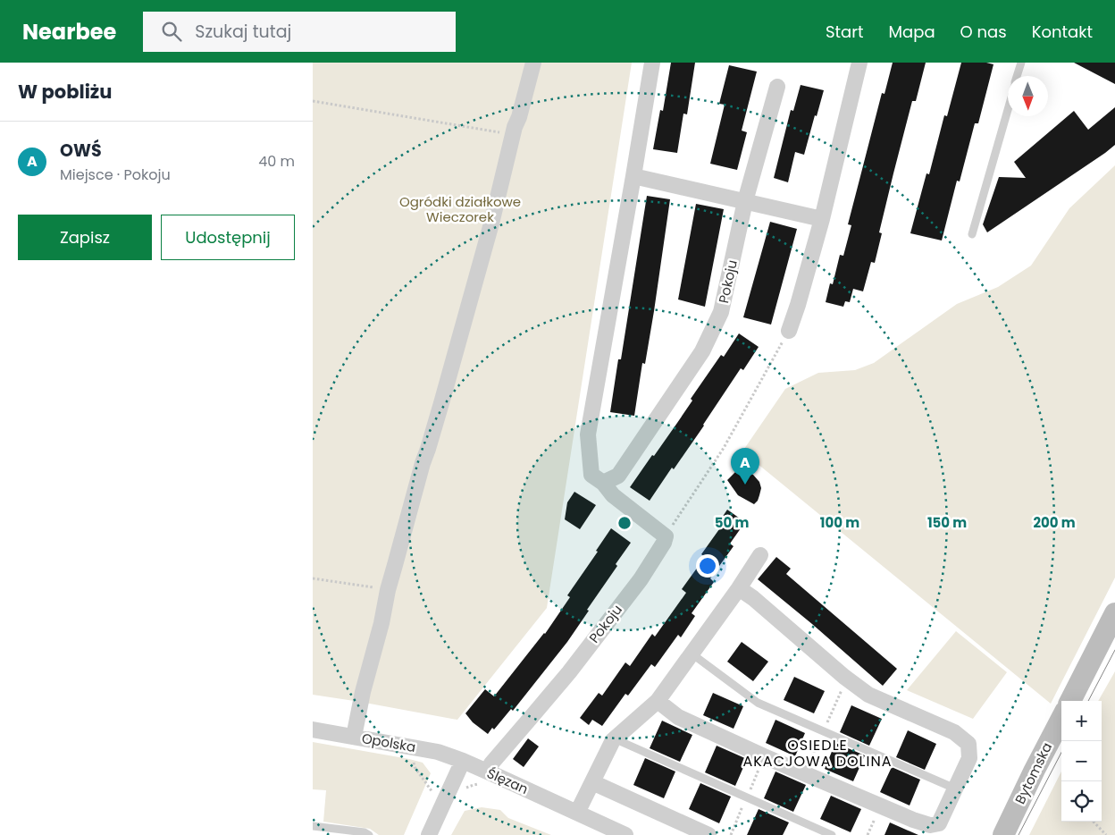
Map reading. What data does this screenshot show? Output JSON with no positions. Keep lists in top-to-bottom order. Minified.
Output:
{"streets":{"main road":["Bytomska"],"street":["Pokoju","Opolska","Ślęzan"]},"crossings":[["Pokoju","Ślęzan"],["Opolska","Ślęzan"]],"districts":["OSIEDLE AKACJOWA DOLINA"],"parks":["Ogródki działkowe Wieczorek"],"north":"bottom","page":{"header":"Nearbee","search":"Szukaj tutaj","nav":["Start","Mapa","O nas","Kontakt"],"heading":"W pobliżu","list":[{"mark":"A","name":"OWŚ","note":"Miejsce · Pokoju","value":"40 m"}],"buttons":["Zapisz","Udostępnij"],"pins":"A","map_buttons":["+","−"]},"rings":["50 m","100 m","150 m","200 m"]}
